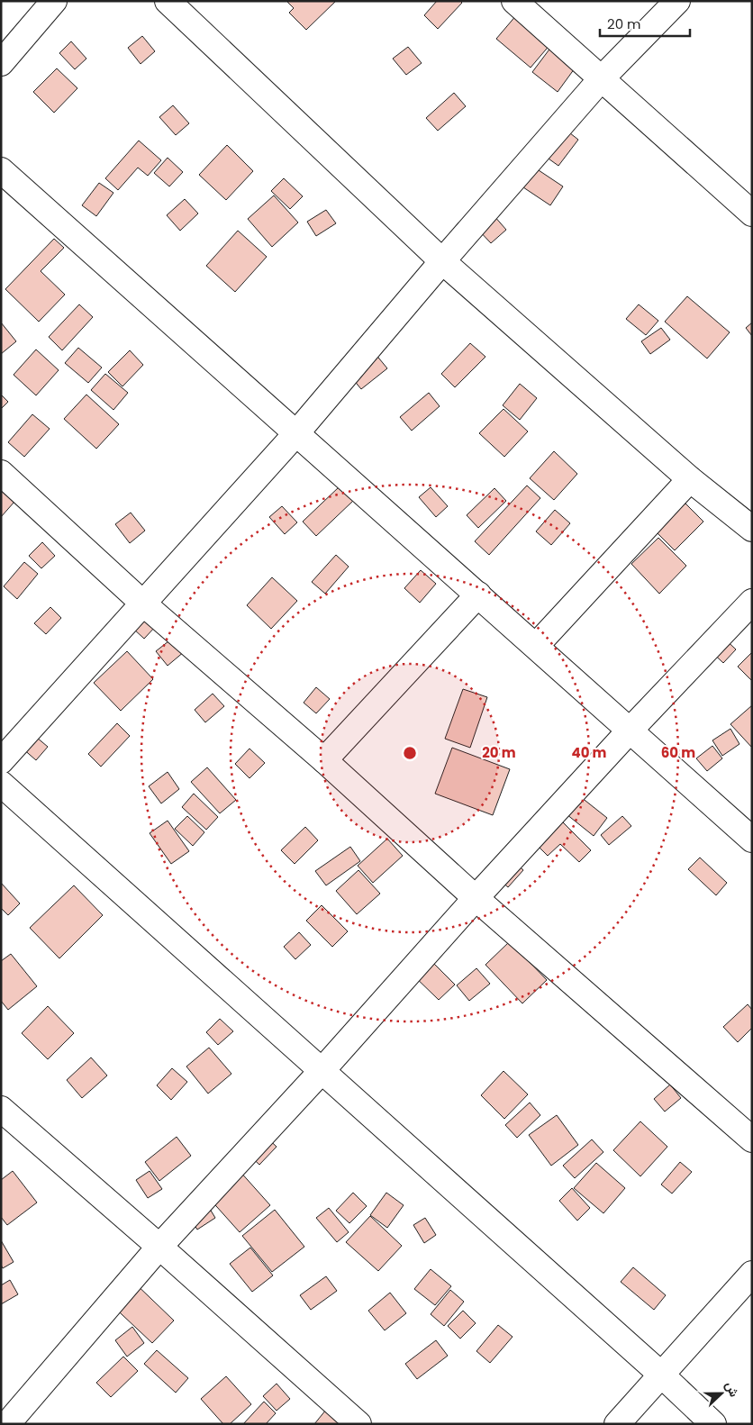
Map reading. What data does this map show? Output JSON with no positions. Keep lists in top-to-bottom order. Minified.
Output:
{"scale_bar":"20 m","north":"right","rings":["20 m","40 m","60 m"]}
